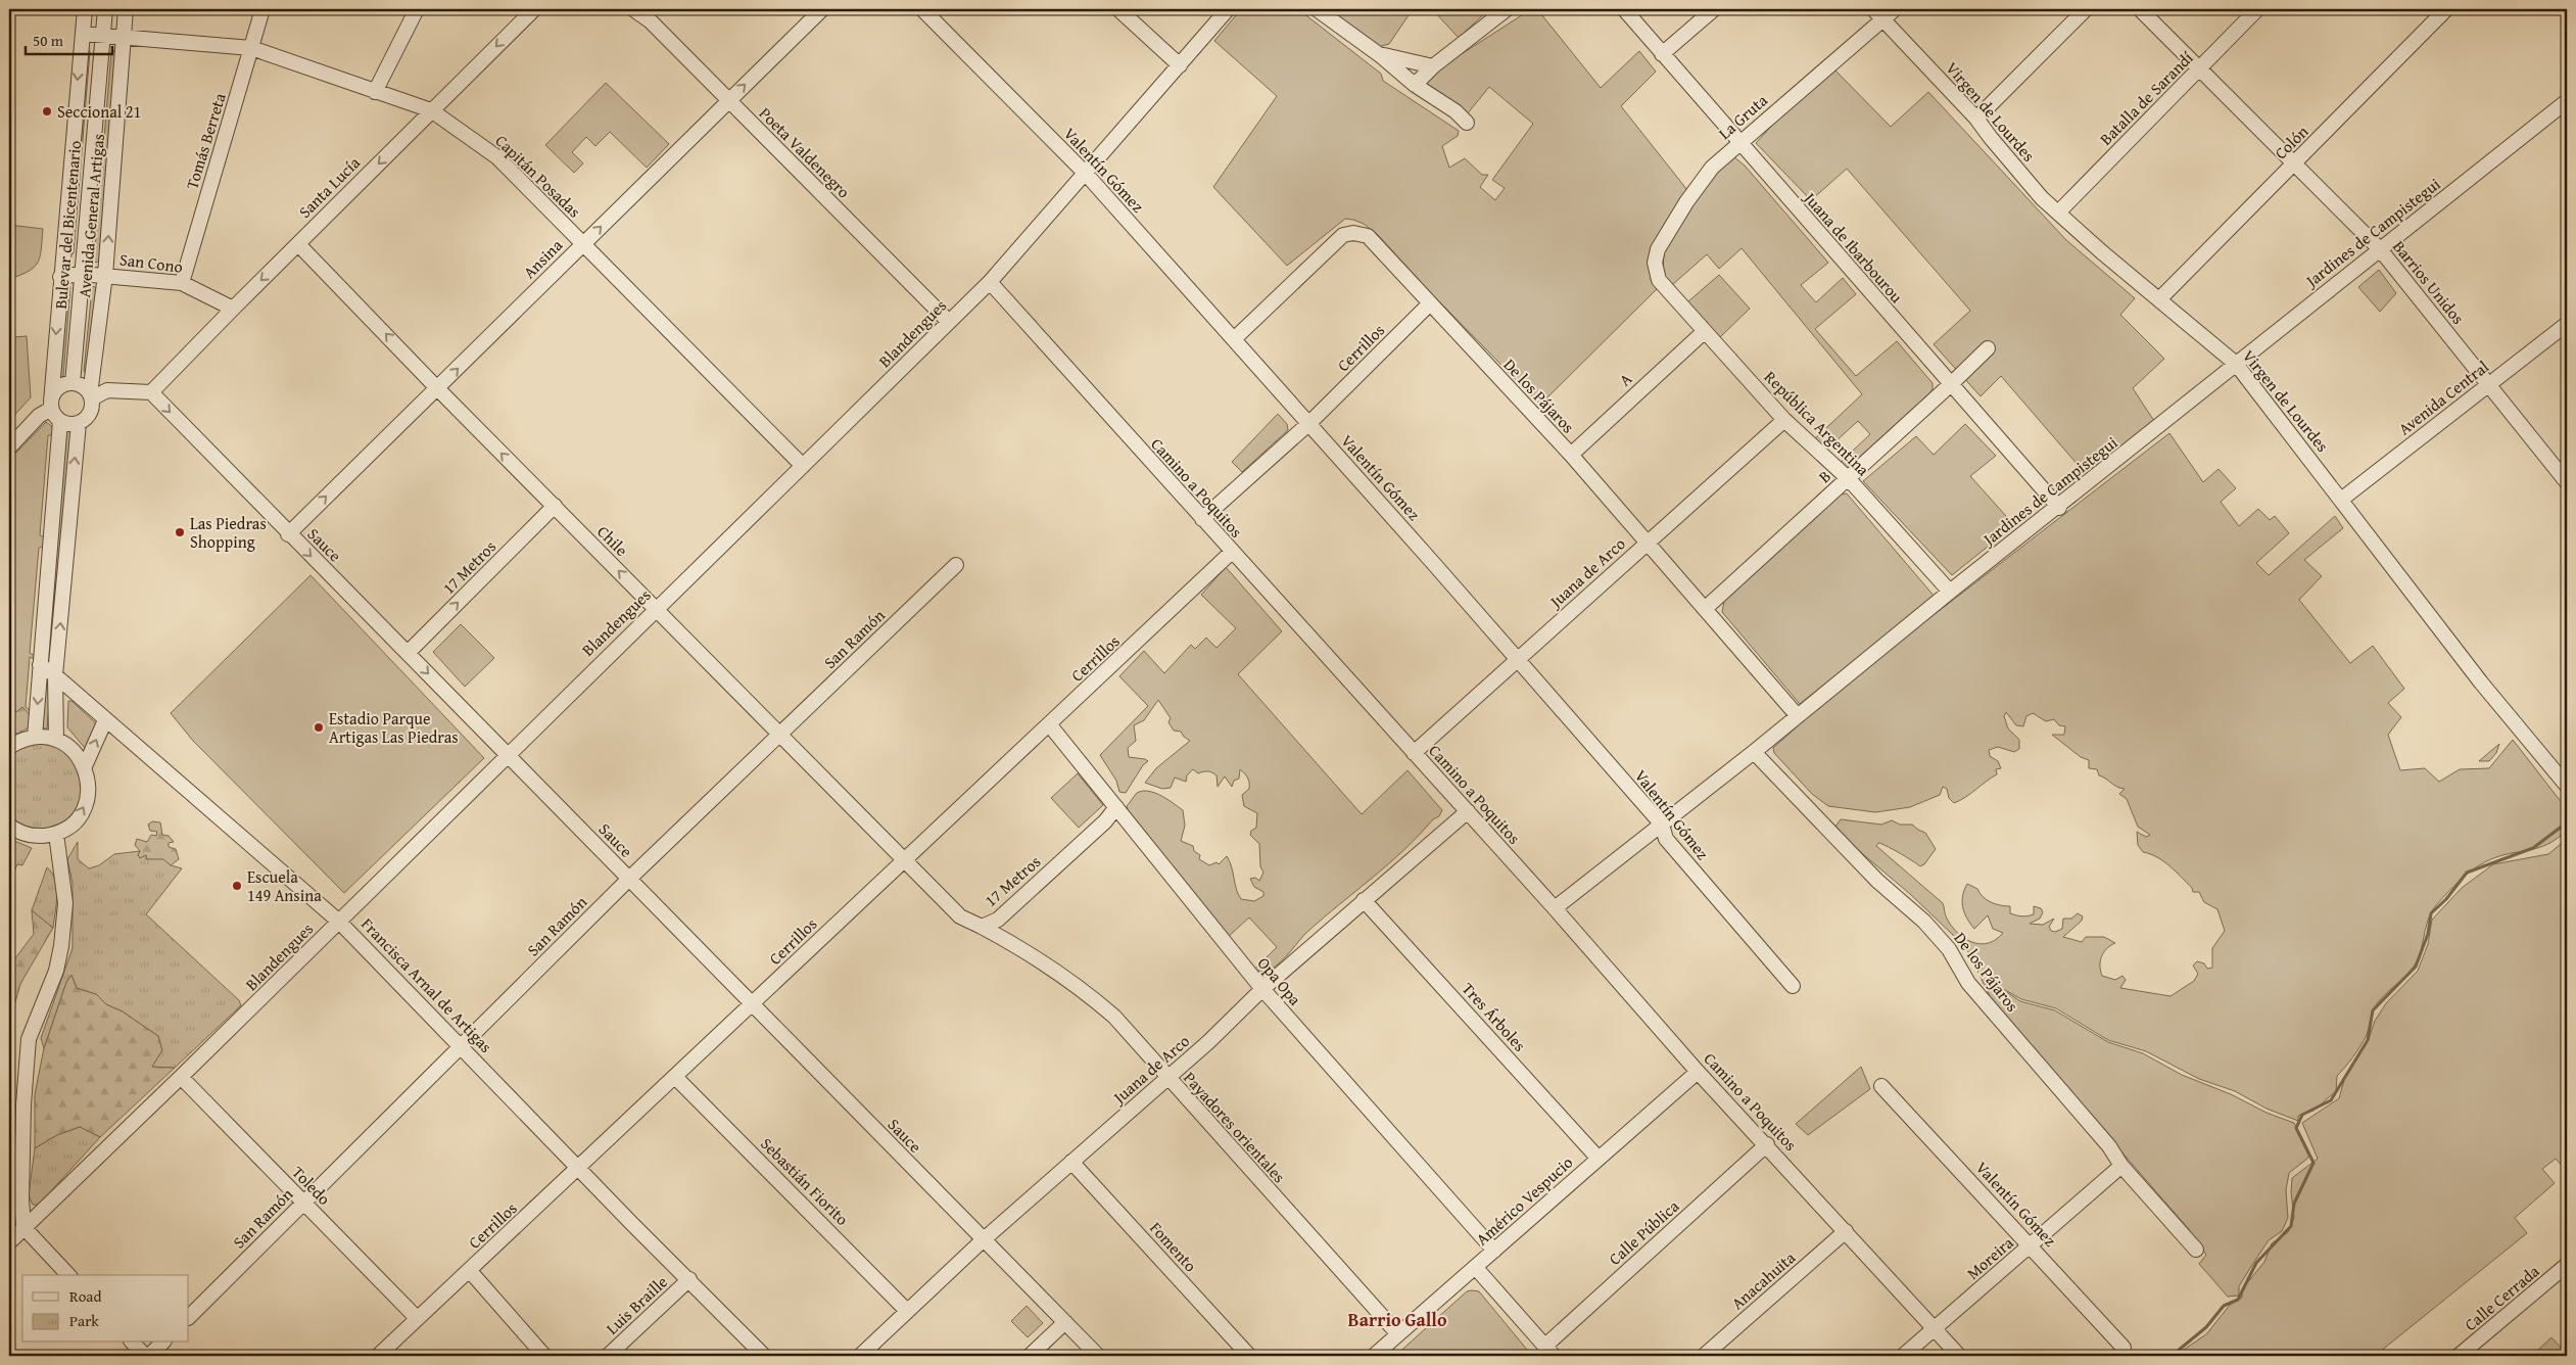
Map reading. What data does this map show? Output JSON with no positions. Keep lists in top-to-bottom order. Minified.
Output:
{"streets":{"street":["Batalla de Sarandí","Virgen de Lourdes","La Gruta","Tomás Berreta","Colón","Poeta Valdenegro","Valentín Gómez","Capitán Posadas","Santa Lucía","Avenida General Artigas","Bulevar del Bicentenario","Jardines de Campistegui","Juana de Ibarbourou","Ansina","San Cono","Barrios Unidos","Blandengues","Cerrillos","A","De los Pájaros","Avenida Central","República Argentina","B","Camino a Poquitos","Chile","Sauce","17 Metros","Juana de Arco","San Ramón","Opa Opa","Francisca Arnal de Artigas","Tres Árboles","Payadores orientales","Sebastián Fiorito","Toledo","Américo Vespucio","Calle Pública","Fomento","Moreira","Anacahuita","Calle Cerrada","Luis Braille"]},"crossings":[["Batalla de Sarandí","Virgen de Lourdes"],["Batalla de Sarandí","Barrios Unidos"],["Virgen de Lourdes","La Gruta"],["Virgen de Lourdes","Colón"],["Virgen de Lourdes","Jardines de Campistegui"],["Virgen de Lourdes","Avenida Central"],["La Gruta","Juana de Ibarbourou"],["La Gruta","República Argentina"],["Tomás Berreta","Capitán Posadas"],["Tomás Berreta","San Cono"],["Colón","Barrios Unidos"],["Poeta Valdenegro","Ansina"],["Poeta Valdenegro","Blandengues"],["Valentín Gómez","Jardines de Campistegui"],["Valentín Gómez","Blandengues"],["Valentín Gómez","Cerrillos"],["Valentín Gómez","De los Pájaros"],["Valentín Gómez","Juana de Arco"],["Valentín Gómez","Moreira"],["Capitán Posadas","Santa Lucía"],["Capitán Posadas","Avenida General Artigas"],["Capitán Posadas","Bulevar del Bicentenario"],["Capitán Posadas","Ansina"],["Capitán Posadas","Blandengues"],["Santa Lucía","San Cono"],["Santa Lucía","Chile"],["Santa Lucía","Sauce"],["Avenida General Artigas","Bulevar del Bicentenario"],["Avenida General Artigas","San Cono"],["Bulevar del Bicentenario","San Cono"],["Jardines de Campistegui","Juana de Ibarbourou"],["Jardines de Campistegui","Barrios Unidos"],["Jardines de Campistegui","De los Pájaros"],["Jardines de Campistegui","República Argentina"],["Jardines de Campistegui","Camino a Poquitos"],["Juana de Ibarbourou","B"],["Ansina","Chile"],["Ansina","Sauce"],["Barrios Unidos","Avenida Central"],["Blandengues","Camino a Poquitos"],["Blandengues","Chile"],["Blandengues","Sauce"],["Blandengues","Francisca Arnal de Artigas"],["Blandengues","Toledo"],["Cerrillos","De los Pájaros"],["Cerrillos","Camino a Poquitos"],["Cerrillos","Chile"],["Cerrillos","Sauce"],["Cerrillos","17 Metros"],["Cerrillos","Opa Opa"],["Cerrillos","Francisca Arnal de Artigas"],["Cerrillos","Sebastián Fiorito"],["Cerrillos","Toledo"],["A","De los Pájaros"],["A","República Argentina"],["De los Pájaros","B"],["De los Pájaros","Juana de Arco"],["De los Pájaros","Moreira"],["República Argentina","B"],["República Argentina","Juana de Arco"],["Camino a Poquitos","Juana de Arco"],["Camino a Poquitos","Américo Vespucio"],["Camino a Poquitos","Calle Pública"],["Camino a Poquitos","Moreira"],["Camino a Poquitos","Anacahuita"],["Chile","17 Metros"],["Chile","San Ramón"],["Sauce","17 Metros"],["Sauce","Juana de Arco"],["Sauce","San Ramón"],["17 Metros","Opa Opa"],["17 Metros","Payadores orientales"],["Juana de Arco","Opa Opa"],["Juana de Arco","Tres Árboles"],["Juana de Arco","Payadores orientales"],["Juana de Arco","Sebastián Fiorito"],["Juana de Arco","Fomento"],["San Ramón","Francisca Arnal de Artigas"],["San Ramón","Toledo"],["Opa Opa","Américo Vespucio"],["Francisca Arnal de Artigas","Luis Braille"],["Tres Árboles","Américo Vespucio"],["Payadores orientales","Américo Vespucio"]],"one_way":["Santa Lucía","Ansina","Chile","Sauce","17 Metros"],"districts":["Barrio Gallo"],"places":["Seccional 21","Las Piedras Shopping","Estadio Parque Artigas Las Piedras","Escuela 149 Ansina"],"legend":["Road","Park"],"scale_bar":"50 m"}
